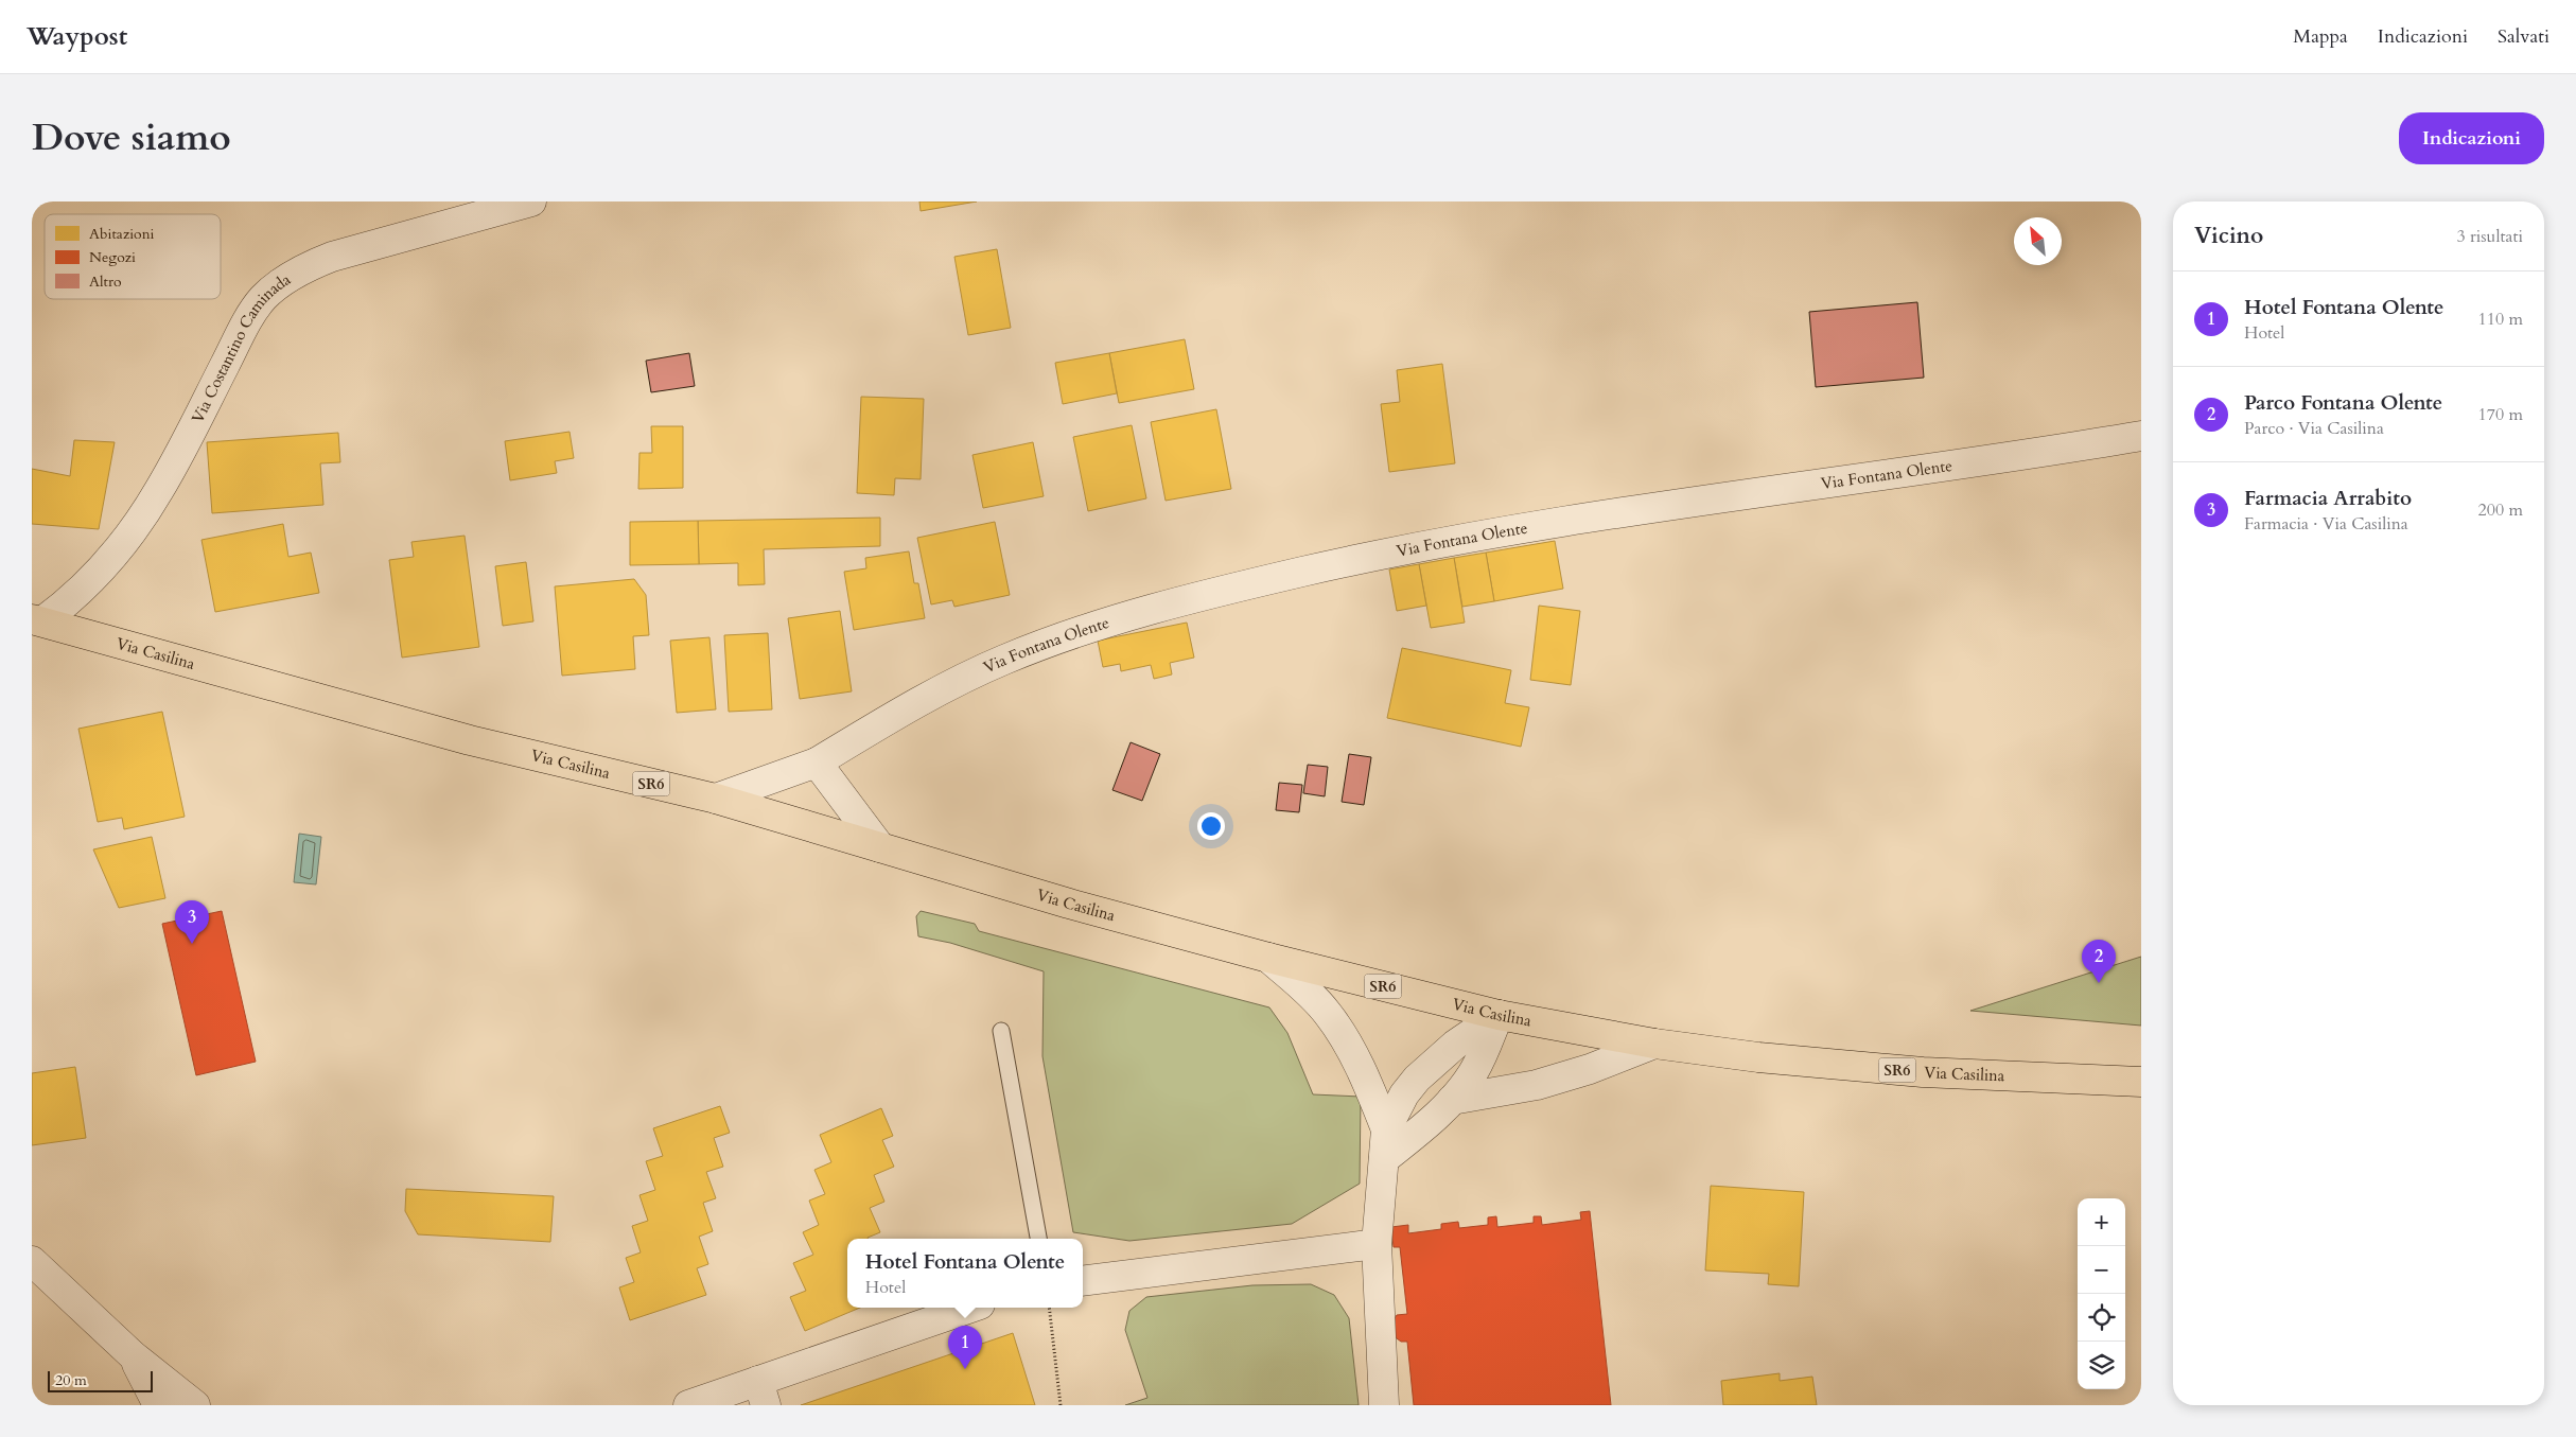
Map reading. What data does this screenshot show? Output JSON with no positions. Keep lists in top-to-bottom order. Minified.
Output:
{"streets":{"main road":["Via Casilina","SR6"],"street":["Via Costantino Caminada","Via Fontana Olente"]},"crossings":[["Via Costantino Caminada","Via Casilina"],["Via Fontana Olente","Via Casilina"]],"legend":["Abitazioni","Negozi","Altro"],"scale_bar":"20 m","north":"top left","page":{"header":"Waypost","nav":["Mappa","Indicazioni","Salvati"],"title":"Dove siamo","buttons":"Indicazioni","heading":["Vicino","3 risultati"],"list":[{"mark":"1","name":"Hotel Fontana Olente","note":"Hotel","value":"110 m"},{"mark":"2","name":"Parco Fontana Olente","note":"Parco · Via Casilina","value":"170 m"},{"mark":"3","name":"Farmacia Arrabito","note":"Farmacia · Via Casilina","value":"200 m"}],"pins":["3","2","1"],"map_buttons":["+","−"],"popup":["Hotel Fontana Olente","Hotel"],"scale":"20 m"}}
